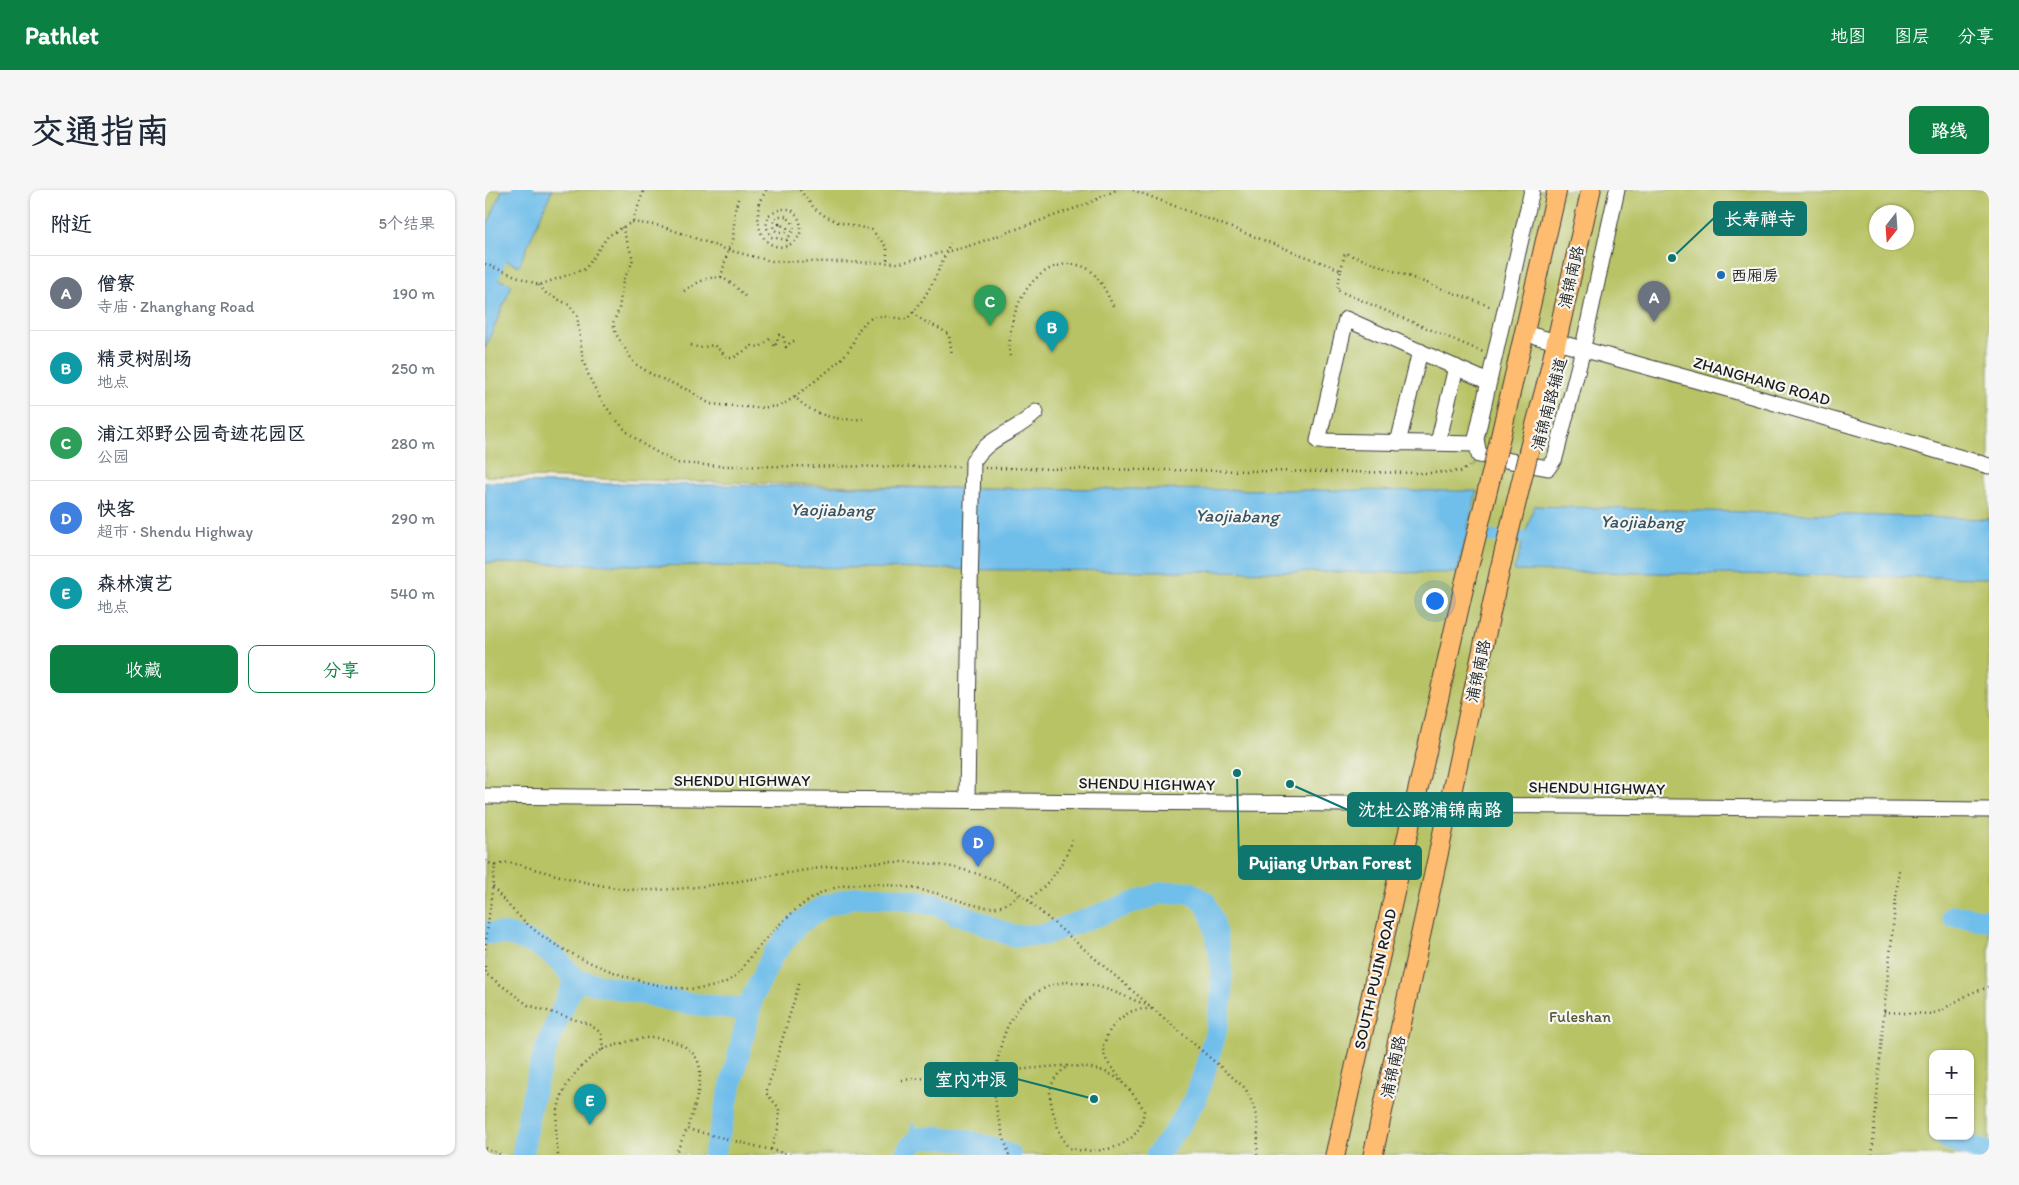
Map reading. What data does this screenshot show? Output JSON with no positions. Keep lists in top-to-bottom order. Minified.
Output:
{"streets":{"main road":["浦锦南路","SOUTH PUJIN ROAD"],"street":["ZHANGHANG ROAD","浦锦南路辅道","SHENDU HIGHWAY"]},"crossings":[["浦锦南路","ZHANGHANG ROAD"],["浦锦南路","SHENDU HIGHWAY"],["ZHANGHANG ROAD","浦锦南路辅道"],["ZHANGHANG ROAD","SOUTH PUJIN ROAD"],["SHENDU HIGHWAY","SOUTH PUJIN ROAD"]],"water":["Yaojiabang"],"parks":["Fuleshan"],"places":["长寿禅寺","西厢房","Pujiang Urban Forest","沈杜公路浦锦南路","室内冲浪"],"north":"bottom","page":{"header":"Pathlet","nav":["地图","图层","分享"],"buttons":["路线",["收藏","分享"]],"title":"交通指南","heading":["附近","5个结果"],"list":[{"mark":"A","name":"僧寮","note":"寺庙 · Zhanghang Road","value":"190 m"},{"mark":"B","name":"精灵树剧场","note":"地点","value":"250 m"},{"mark":"C","name":"浦江郊野公园奇迹花园区","note":"公园","value":"280 m"},{"mark":"D","name":"快客","note":"超市 · Shendu Highway","value":"290 m"},{"mark":"E","name":"森林演艺","note":"地点","value":"540 m"}],"pins":["A","C","B","D","E"],"map_buttons":["+","−"]}}
